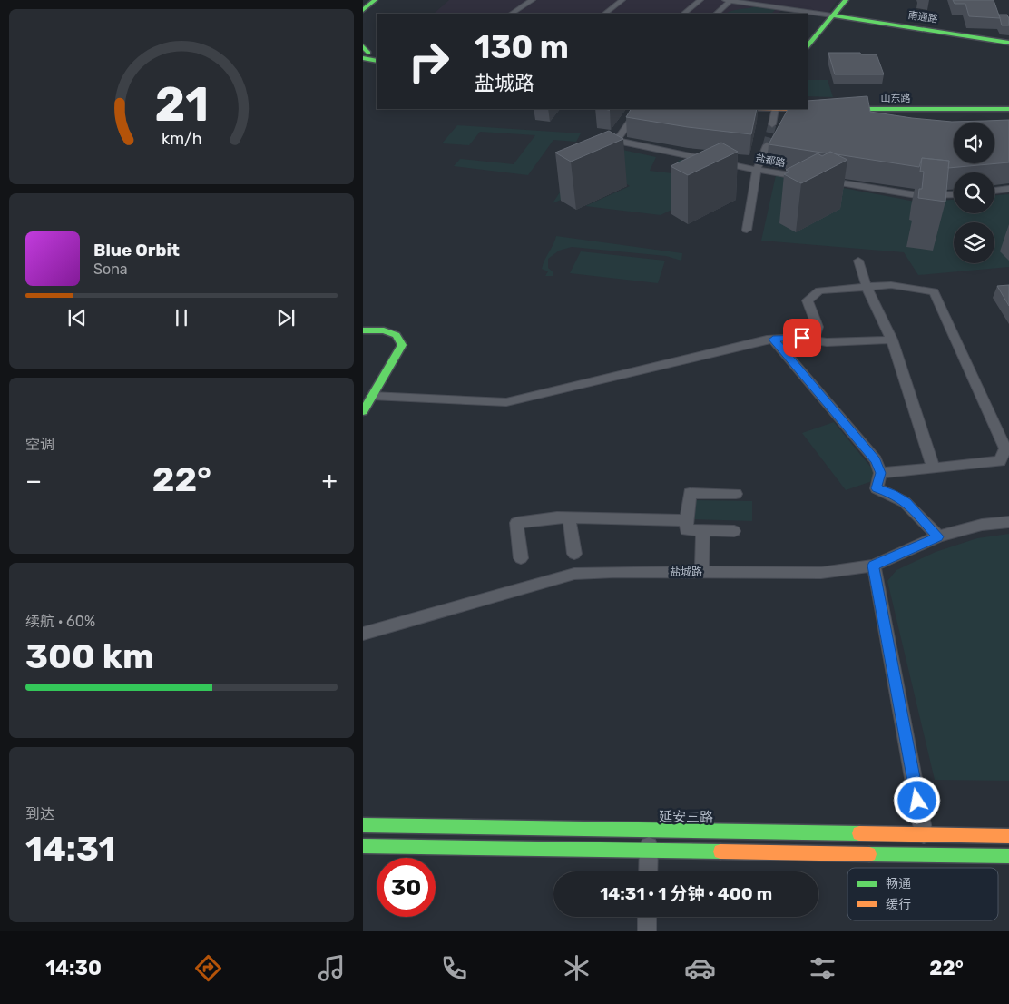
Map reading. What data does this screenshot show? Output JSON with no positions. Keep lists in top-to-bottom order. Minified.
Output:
{"streets":{"main road":["南通路","山东路","延安三路"],"street":["盐都路","盐城路"]},"legend":["畅通","缓行"],"page":{"turn":["130 m","盐城路"],"song":["Blue Orbit","Sona"],"tile":["空调",["续航 · 60%","300 km"],["到达","14:31"]],"heat":["−","22°","+"],"limit":"30","trip":"14:31 · 1 分钟 · 400 m","tabs":["14:30","22°"],"gauge":["21","km/h"]}}
